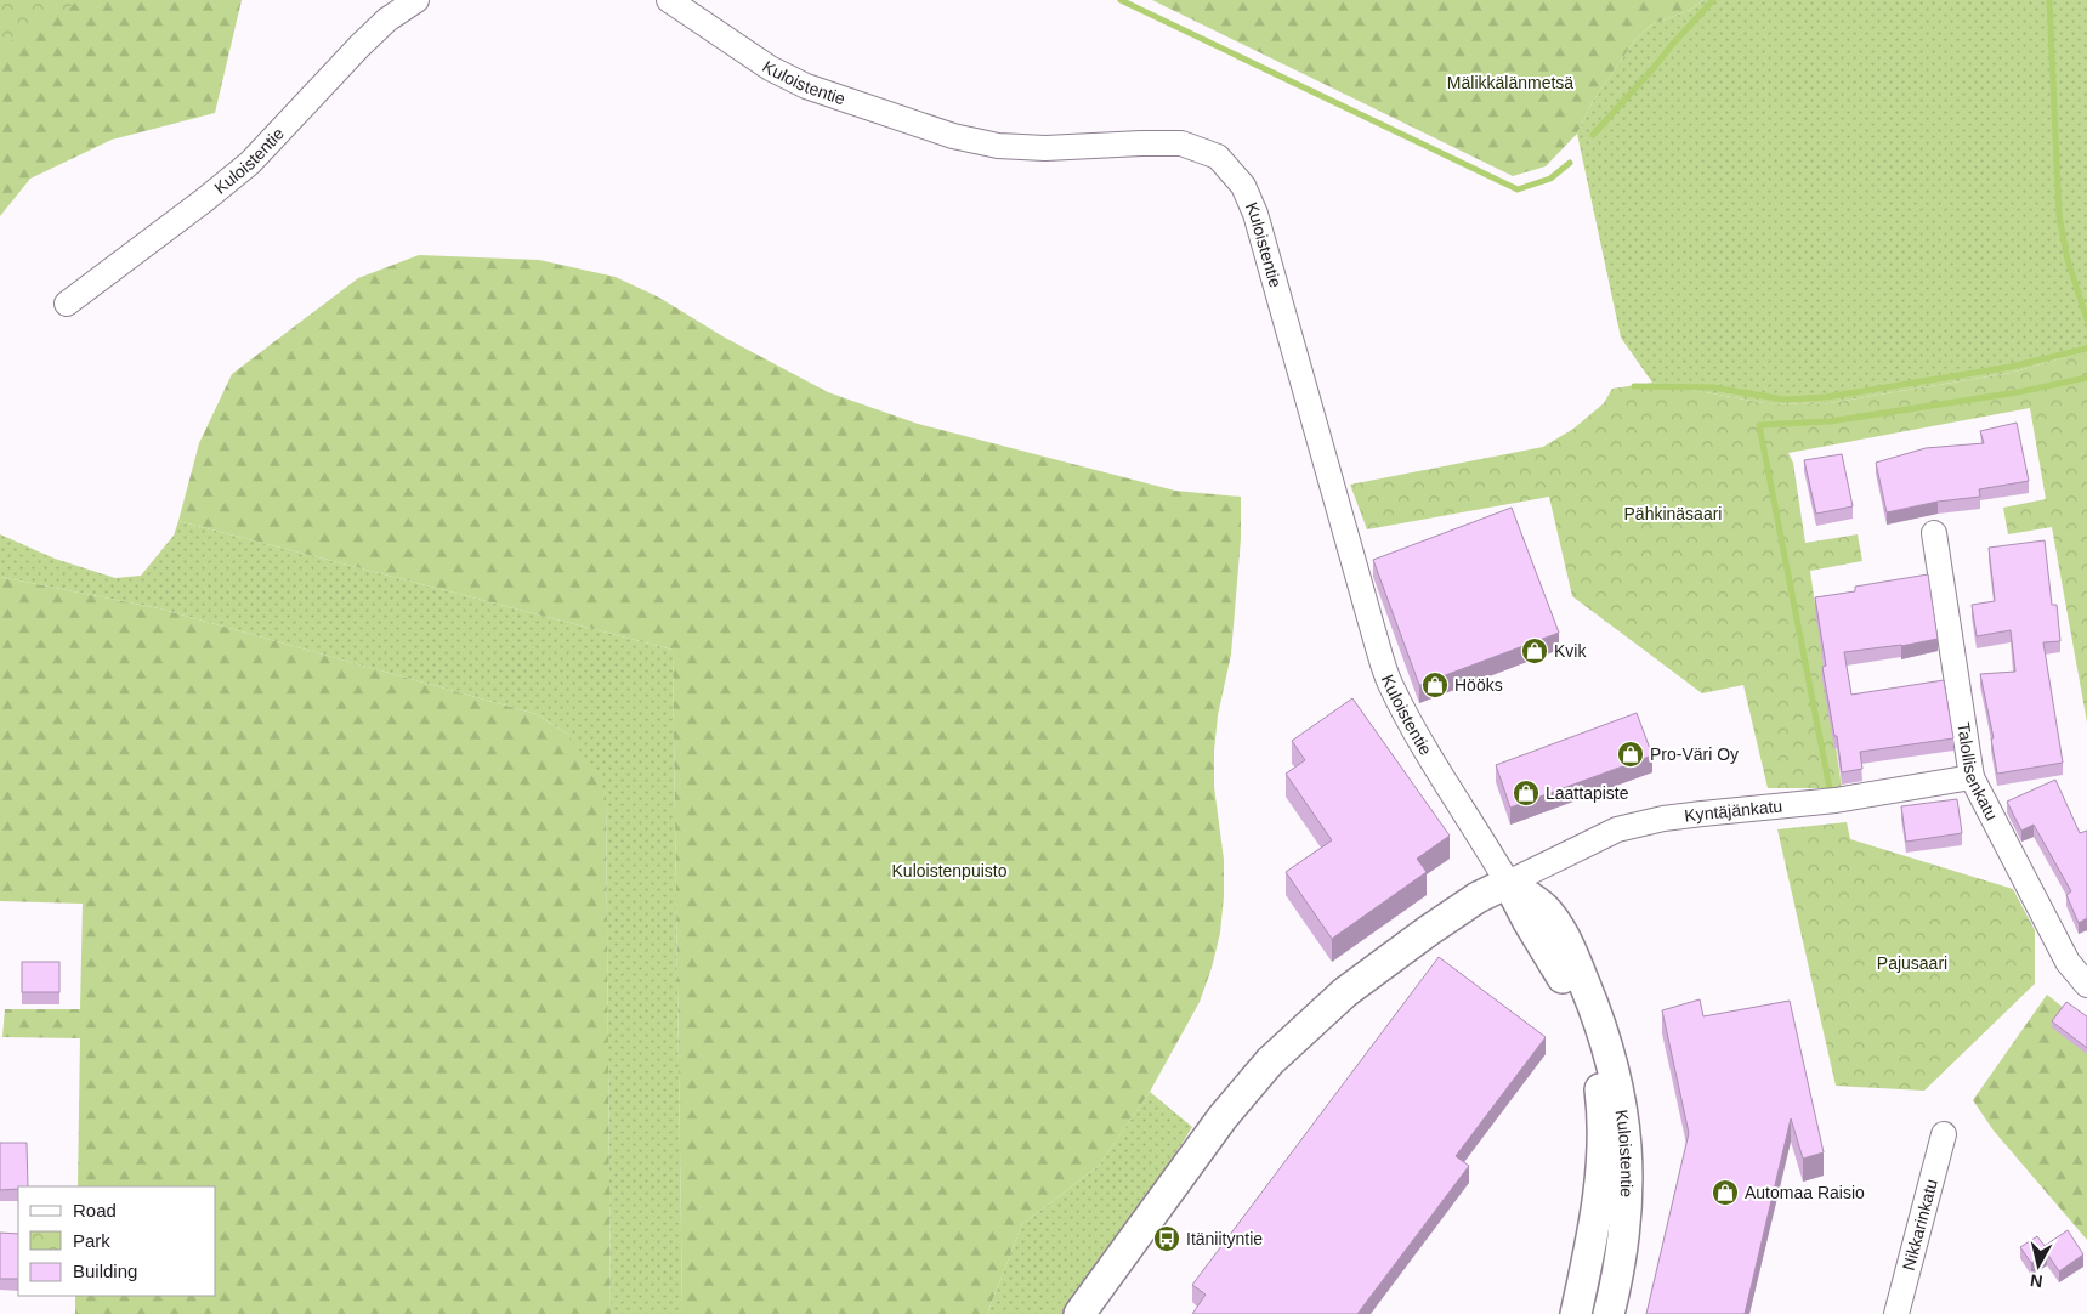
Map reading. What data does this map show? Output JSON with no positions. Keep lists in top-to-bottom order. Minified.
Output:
{"streets":{"street":["Kuloistentie","Talollisenkatu","Kyntäjänkatu","Nikkarinkatu"]},"crossings":[["Kuloistentie","Kyntäjänkatu"],["Talollisenkatu","Kyntäjänkatu"]],"parks":["Mälikkälänmetsä","Pähkinäsaari","Kuloistenpuisto","Pajusaari"],"places":{"shop":["Kvik","Hööks","Pro-Väri Oy","Laattapiste","Automaa Raisio"],"bus stop":["Itäniityntie"]},"legend":["Road","Park","Building"],"north":"bottom"}
